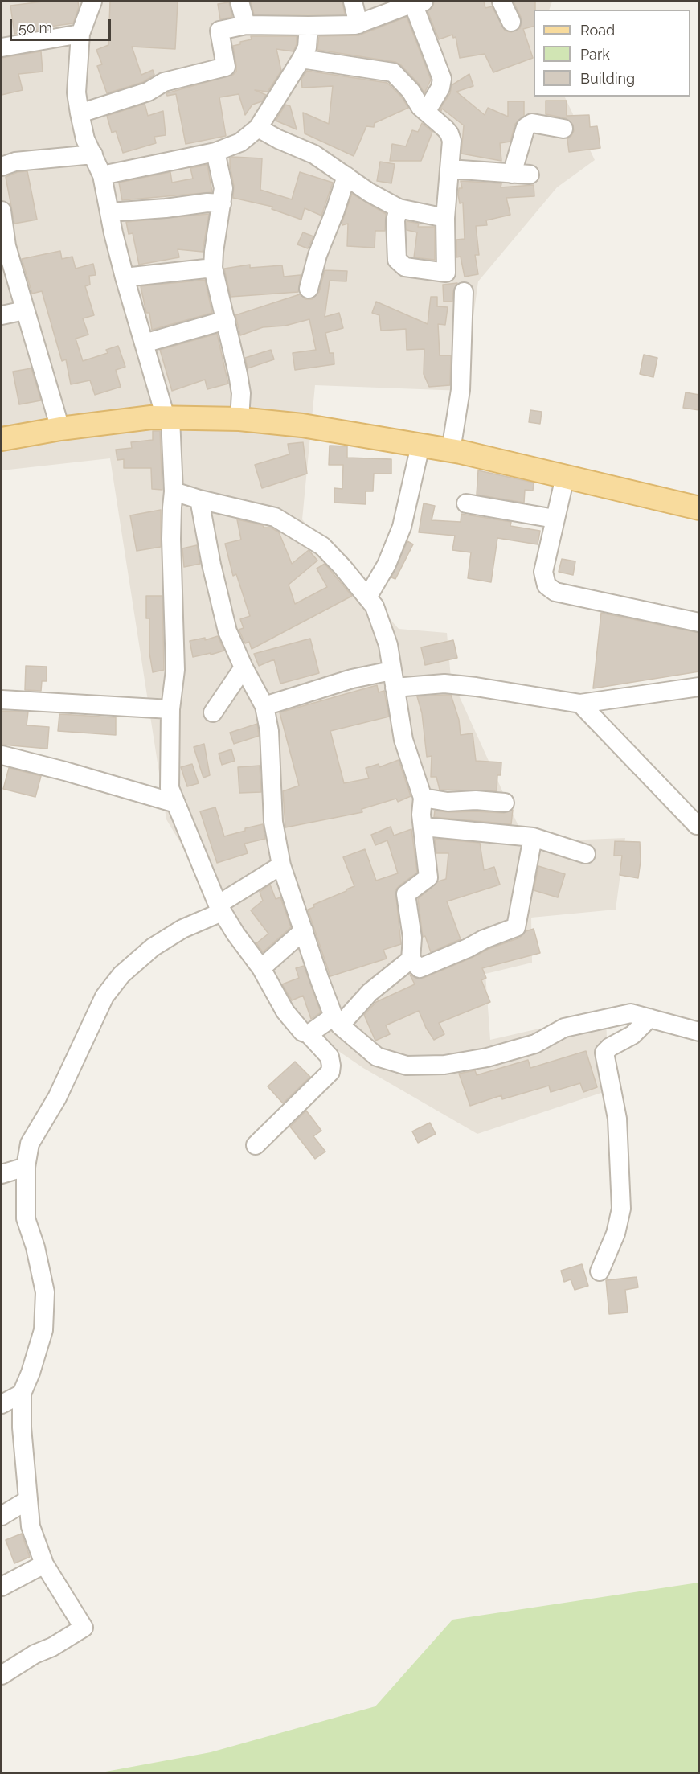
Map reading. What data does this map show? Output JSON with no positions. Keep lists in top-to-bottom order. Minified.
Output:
{"legend":["Road","Park","Building"],"scale_bar":"50 m"}
